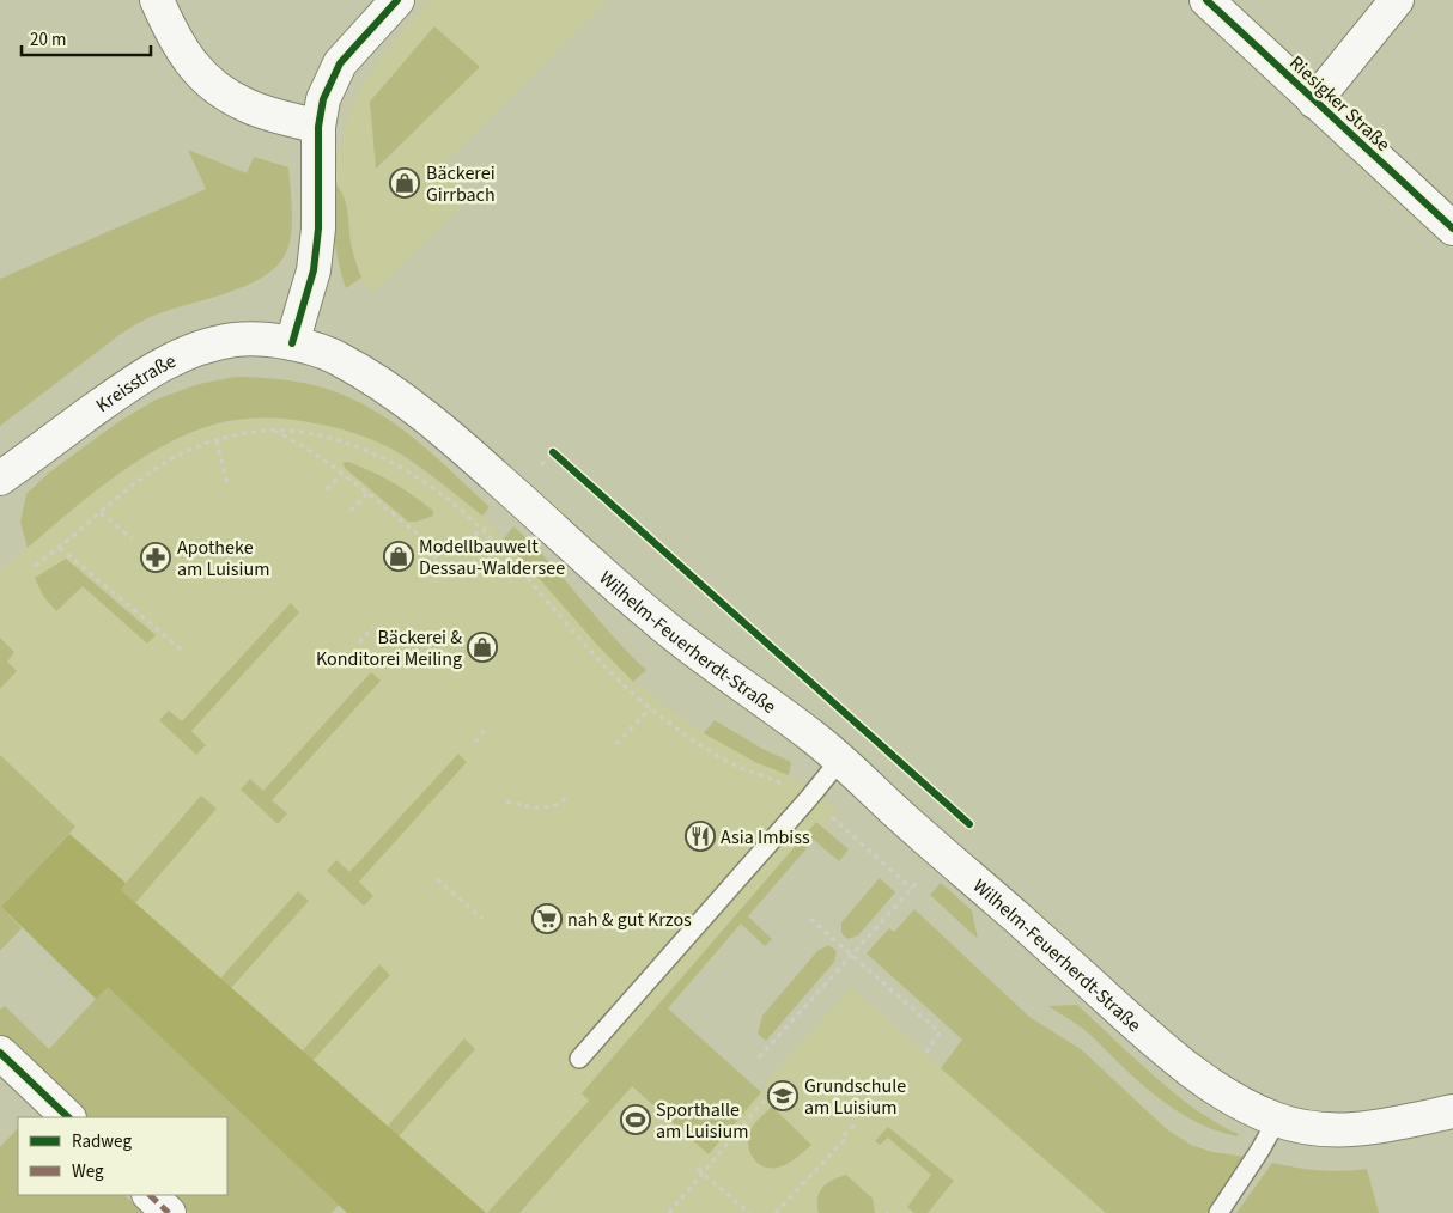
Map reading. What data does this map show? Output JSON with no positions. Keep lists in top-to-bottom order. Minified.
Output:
{"streets":{"main road":["Riesigker Straße","Kreisstraße","Wilhelm-Feuerherdt-Straße"]},"crossings":[["Kreisstraße","Wilhelm-Feuerherdt-Straße"]],"places":{"shop":["Bäckerei Girrbach","Modellbauwelt Dessau-Waldersee","Bäckerei & Konditorei Meiling"],"pharmacy":["Apotheke am Luisium"],"restaurant":["Asia Imbiss"],"supermarket":["nah & gut Krzos"],"school or university":["Grundschule am Luisium"],"sports":["Sporthalle am Luisium"]},"legend":["Radweg","Weg"],"scale_bar":"20 m"}
